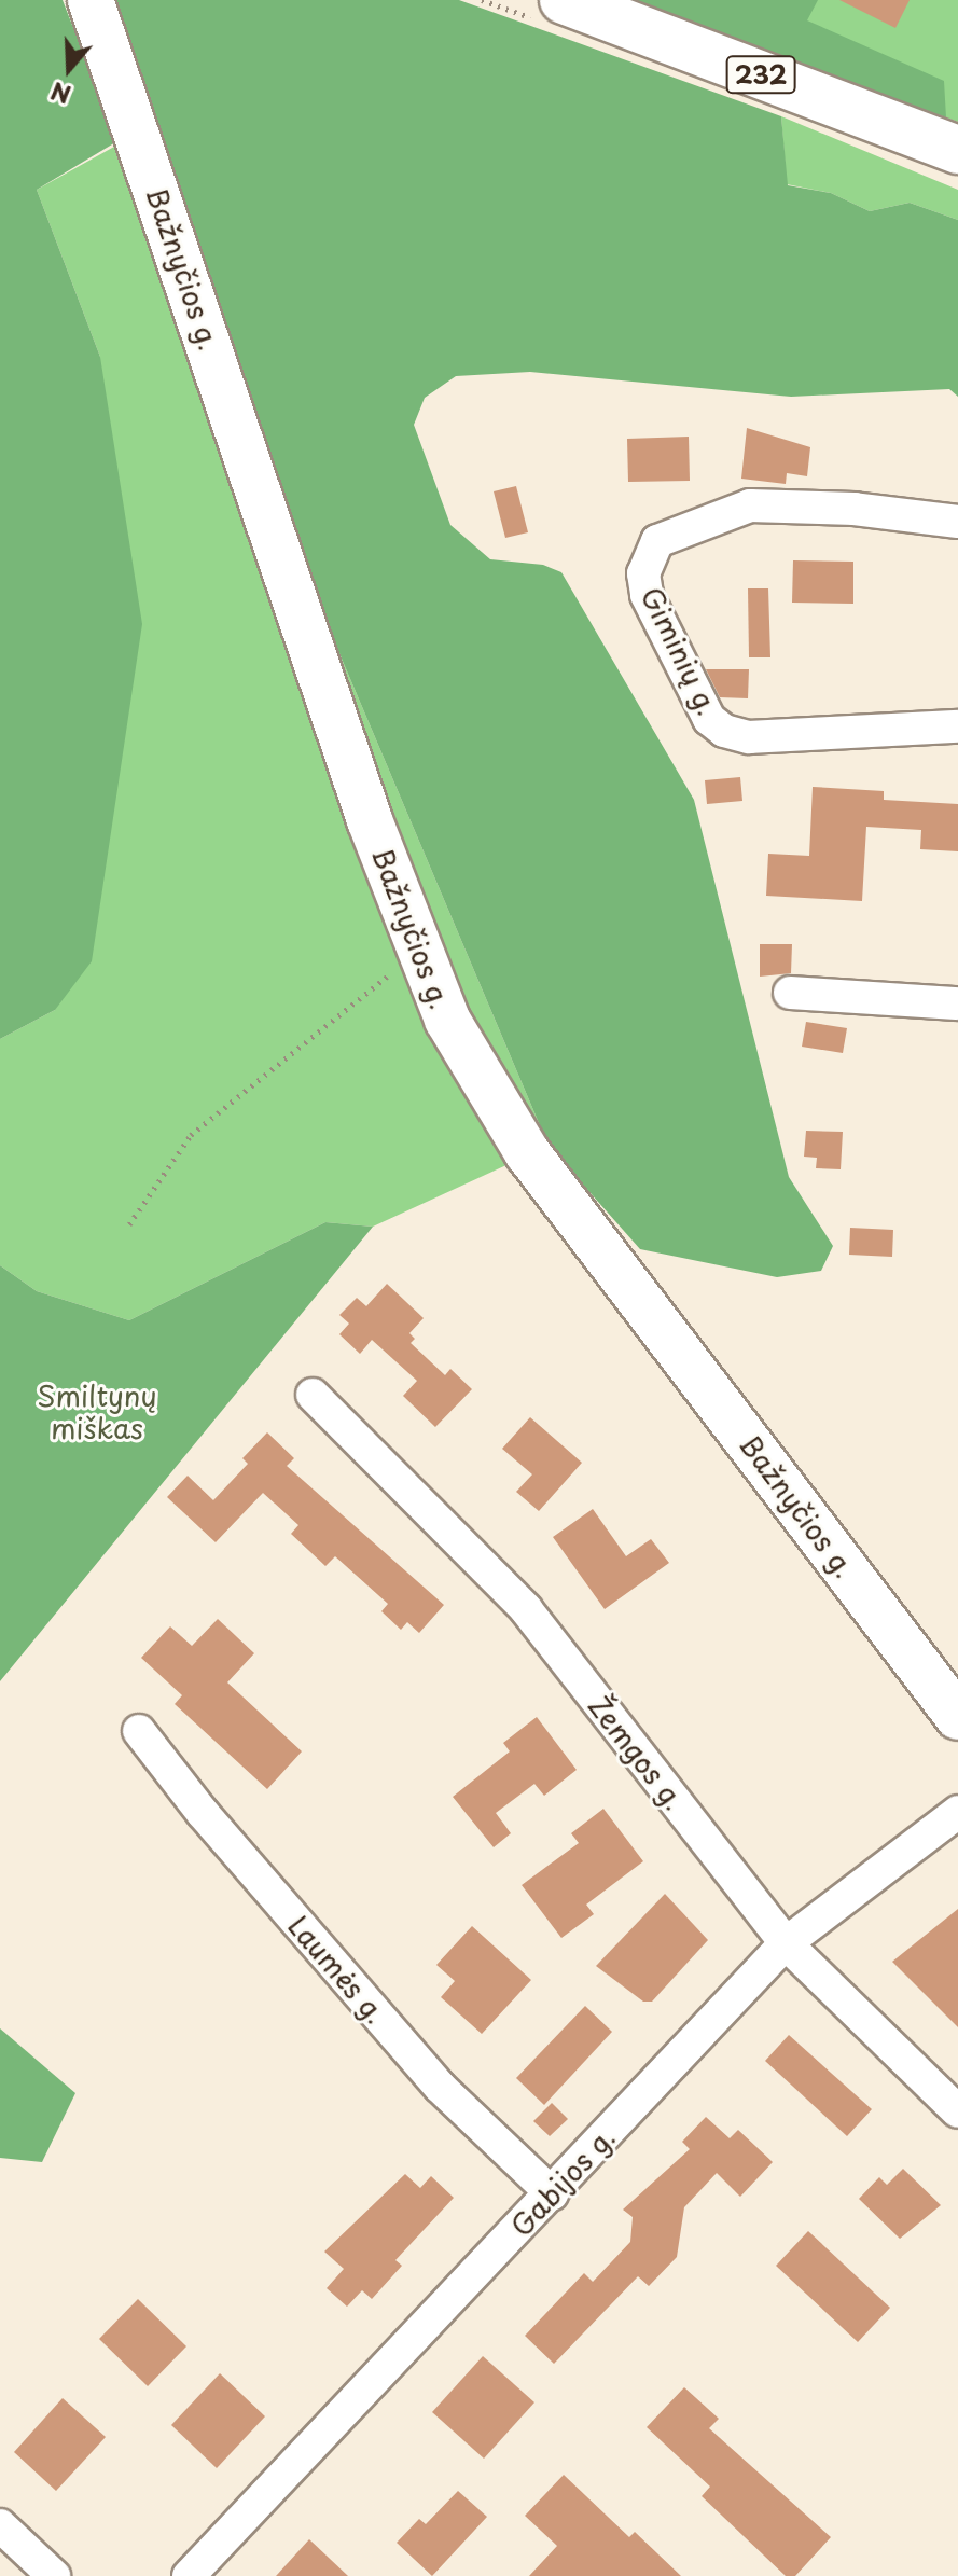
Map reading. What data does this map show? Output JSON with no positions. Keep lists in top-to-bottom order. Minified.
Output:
{"streets":{"main road":["232","Bažnyčios g."],"street":["Giminių g.","Žemgos g.","Laumės g.","Gabijos g."]},"crossings":[["Žemgos g.","Gabijos g."],["Laumės g.","Gabijos g."]],"parks":["Smiltynų miškas"],"north":"bottom"}
